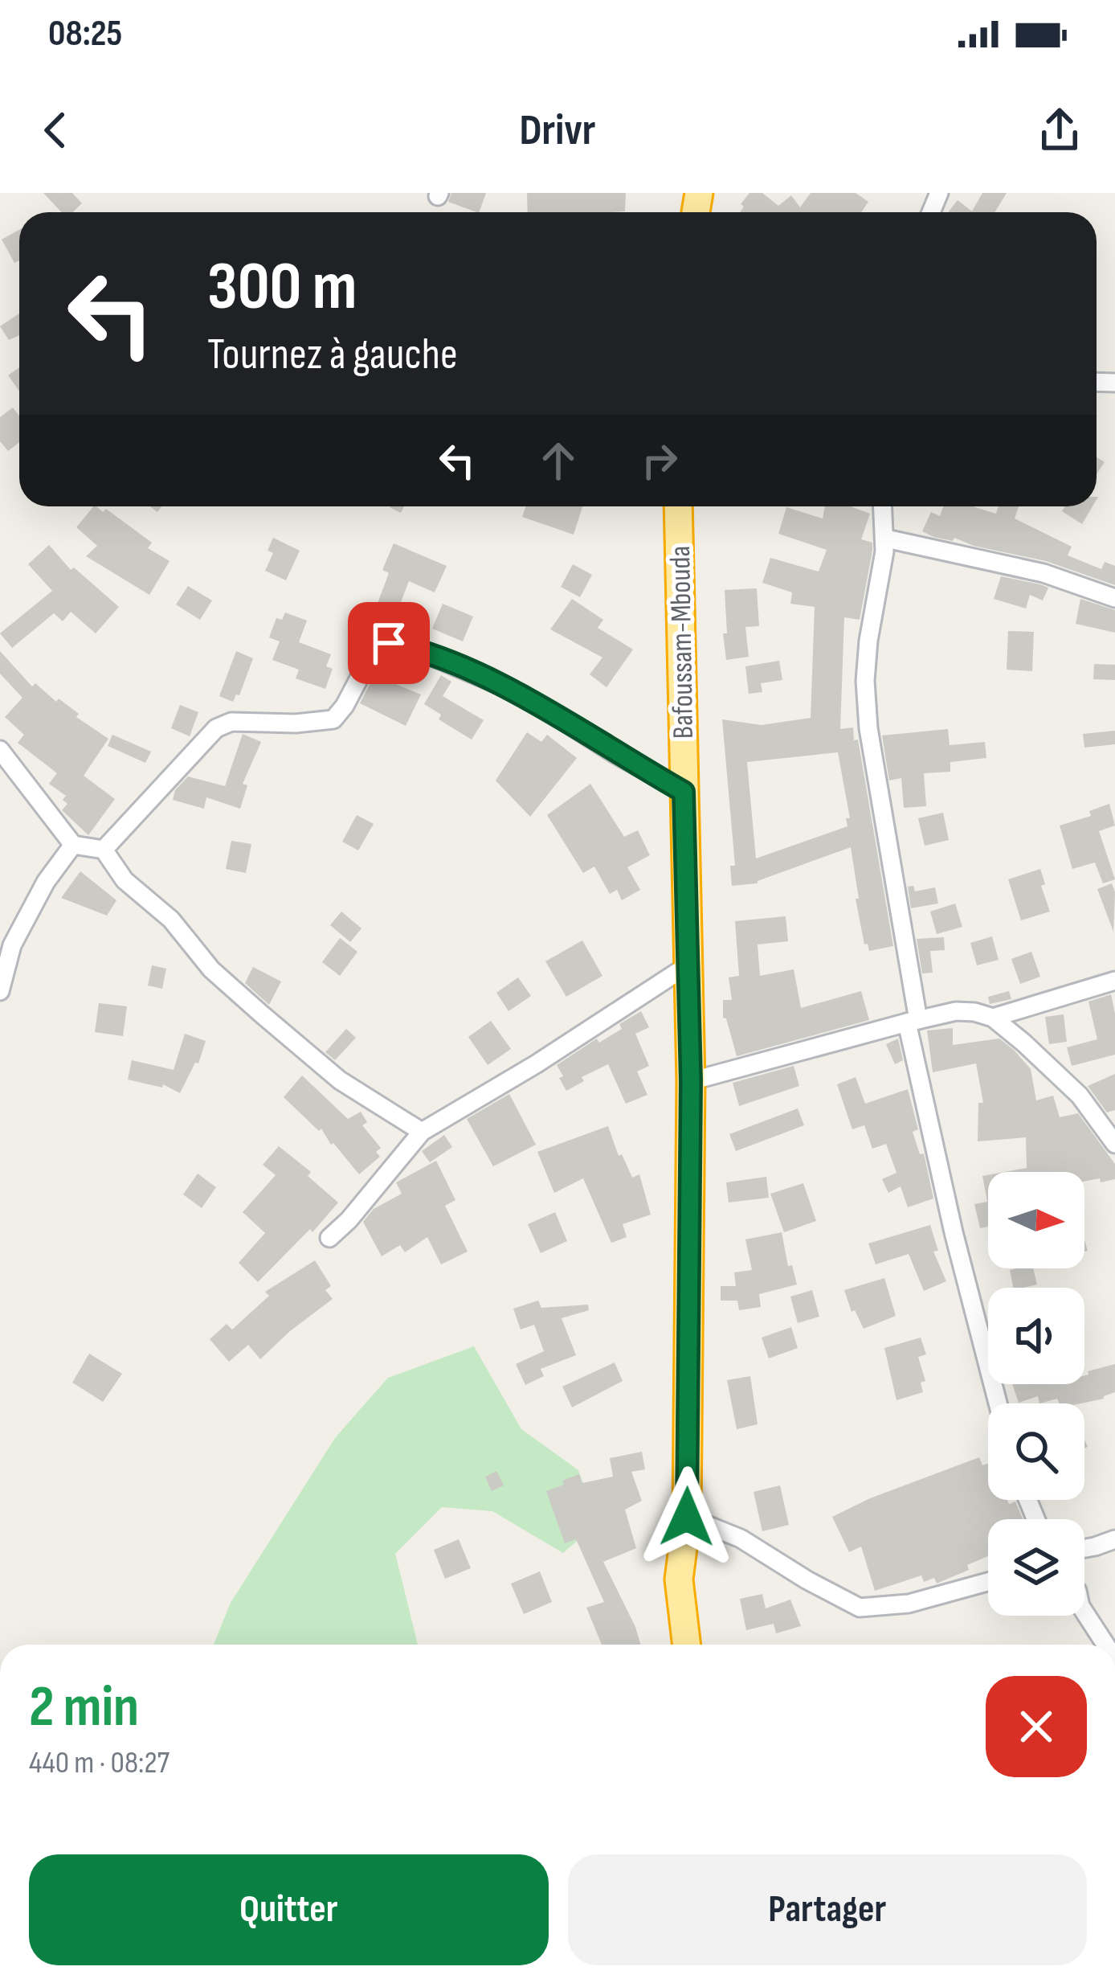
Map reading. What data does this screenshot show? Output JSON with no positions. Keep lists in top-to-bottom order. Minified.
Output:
{"streets":{"highway":["Bafoussam-Mbouda"]},"north":"right","page":{"status":"08:25","header":"Drivr","turn":["300 m","Tournez à gauche"],"heading":["2 min","440 m · 08:27"],"buttons":["Quitter","Partager"]}}
